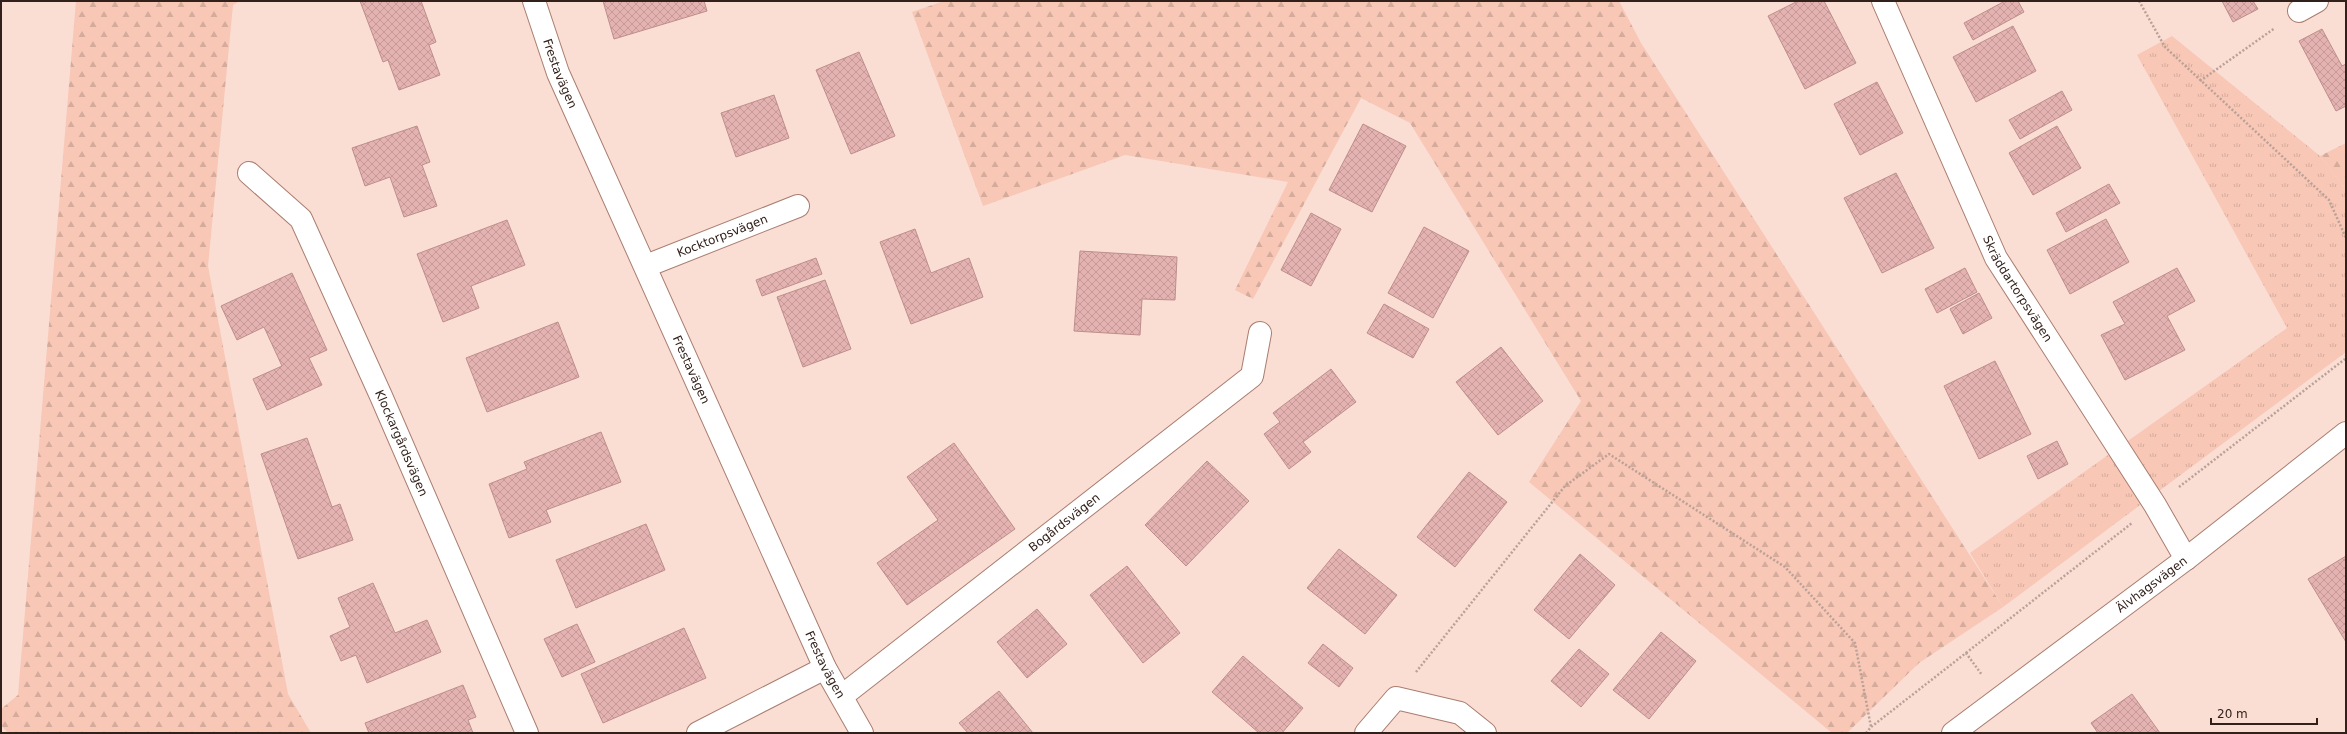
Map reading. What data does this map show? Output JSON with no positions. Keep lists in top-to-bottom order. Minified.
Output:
{"streets":{"street":["Frestavägen","Kocktorpsvägen","Skräddartorpsvägen","Klockargårdsvägen","Bogårdsvägen","Älvhagsvägen"]},"crossings":[["Frestavägen","Kocktorpsvägen"],["Frestavägen","Bogårdsvägen"],["Skräddartorpsvägen","Älvhagsvägen"]],"scale_bar":"20 m"}
